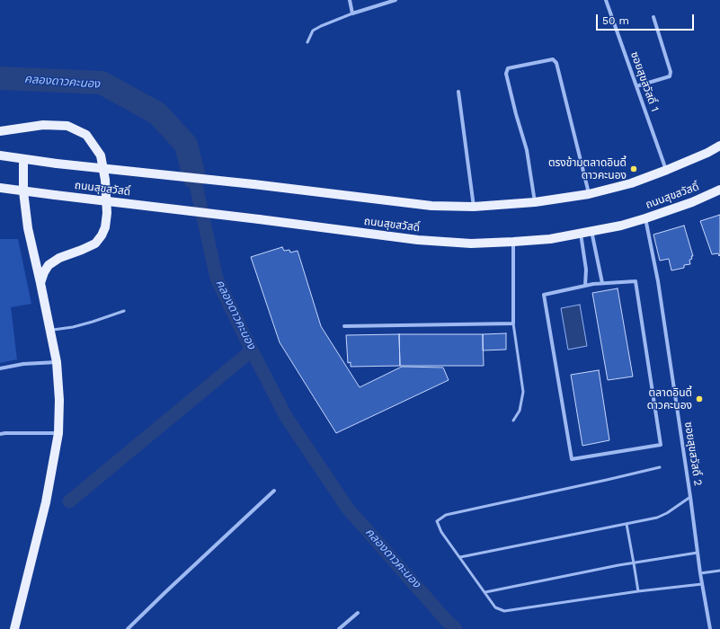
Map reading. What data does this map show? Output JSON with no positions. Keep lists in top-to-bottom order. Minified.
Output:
{"streets":{"main road":["ถนนสุขสวัสดิ์"],"street":["ซอยสุขสวัสดิ์ 1","ซอยสุขสวัสดิ์ 2"]},"crossings":[["ซอยสุขสวัสดิ์ 1","ถนนสุขสวัสดิ์"],["ถนนสุขสวัสดิ์","ซอยสุขสวัสดิ์ 2"]],"water":["คลองดาวคะนอง"],"places":["ตรงข้ามตลาดอินดี้ ดาวคะนอง","ตลาดอินดี้ ดาวคะนอง"],"scale_bar":"50 m"}
